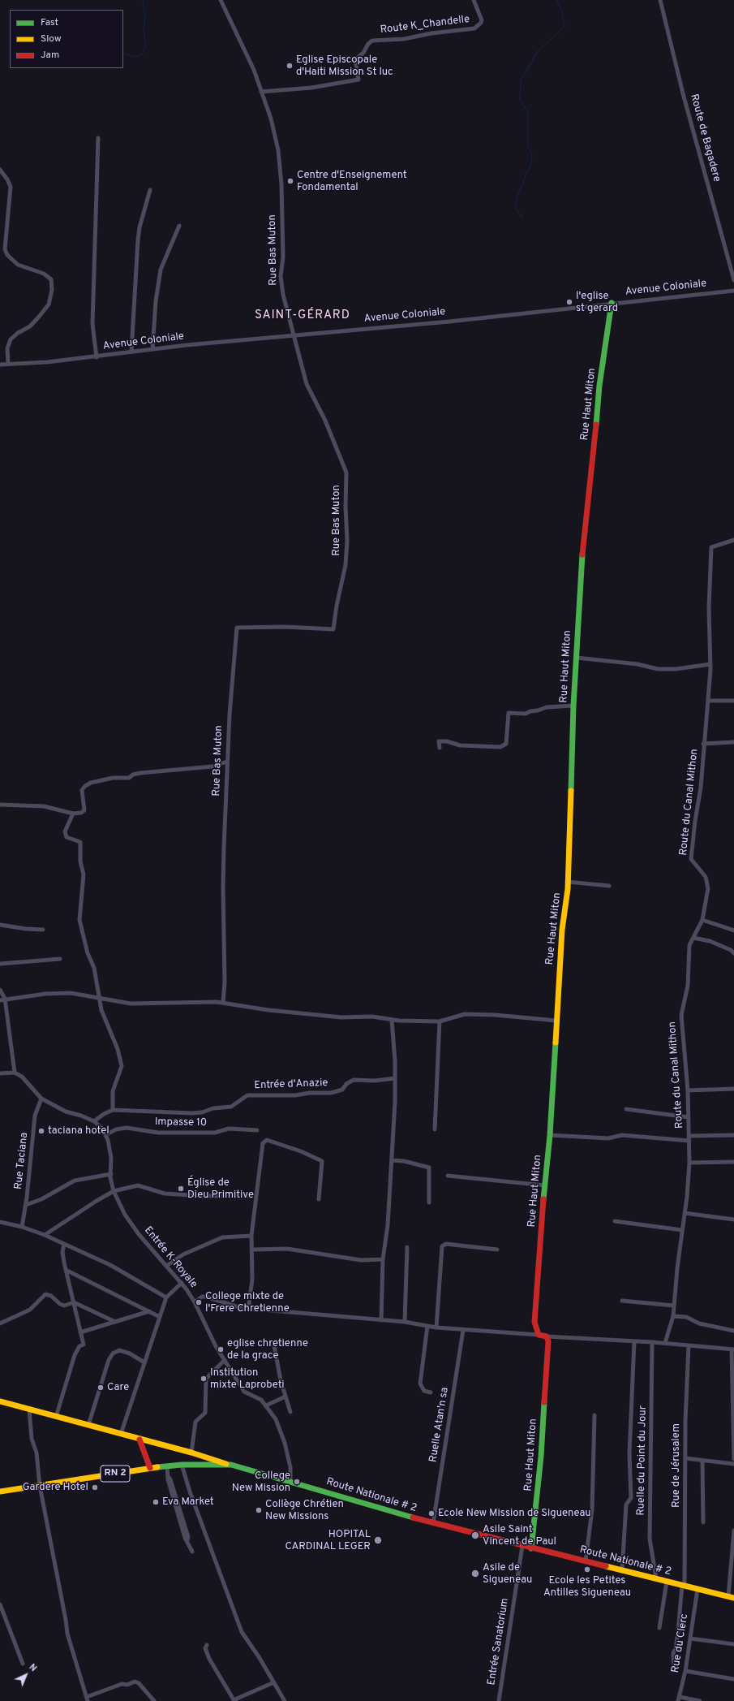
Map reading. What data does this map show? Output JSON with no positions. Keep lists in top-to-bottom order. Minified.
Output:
{"streets":{"street":["Route K_Chandelle","Route de Bagadere","Rue Bas Muton","Avenue Coloniale","Rue Haut Miton","Route du Canal Mithon","Entrée d'Anazie","Impasse 10","Rue Taciana","Entrée K-Royale","Ruelle Atan'n sa","Ruelle du Point du Jour","Rue de Jérusalem","RN 2","Route Nationale # 2","Entrée Sanatorium","Rue du Clerc"]},"crossings":[["Route K_Chandelle","Rue Bas Muton"],["Rue Bas Muton","Avenue Coloniale"],["Avenue Coloniale","Rue Haut Miton"],["Rue Haut Miton","Route Nationale # 2"],["Impasse 10","Entrée K-Royale"],["Rue Taciana","Entrée K-Royale"],["Entrée K-Royale","Route Nationale # 2"],["Ruelle Atan'n sa","Route Nationale # 2"],["Ruelle du Point du Jour","Route Nationale # 2"],["Rue de Jérusalem","Route Nationale # 2"],["Route Nationale # 2","Entrée Sanatorium"],["Route Nationale # 2","Rue du Clerc"]],"districts":["SAINT-GÉRARD"],"places":["Eglise Episcopale d'Haiti Mission St luc","Centre d'Enseignement Fondamental","l'eglise st gerard","taciana hotel","Église de Dieu Primitive","College mixte de l'Frere Chretienne","eglise chretienne de la grace","Institution mixte Laprobeti","Care","College New Mission","Gardere Hotel","Eva Market","Collège Chrétien New Missions","Ecole New Mission de Sigueneau","Asile Saint Vincent de Paul","HOPITAL CARDINAL LEGER","Ecole les Petites Antilles Sigueneau","Asile de Sigueneau"],"legend":["Fast","Slow","Jam"],"north":"top right"}
